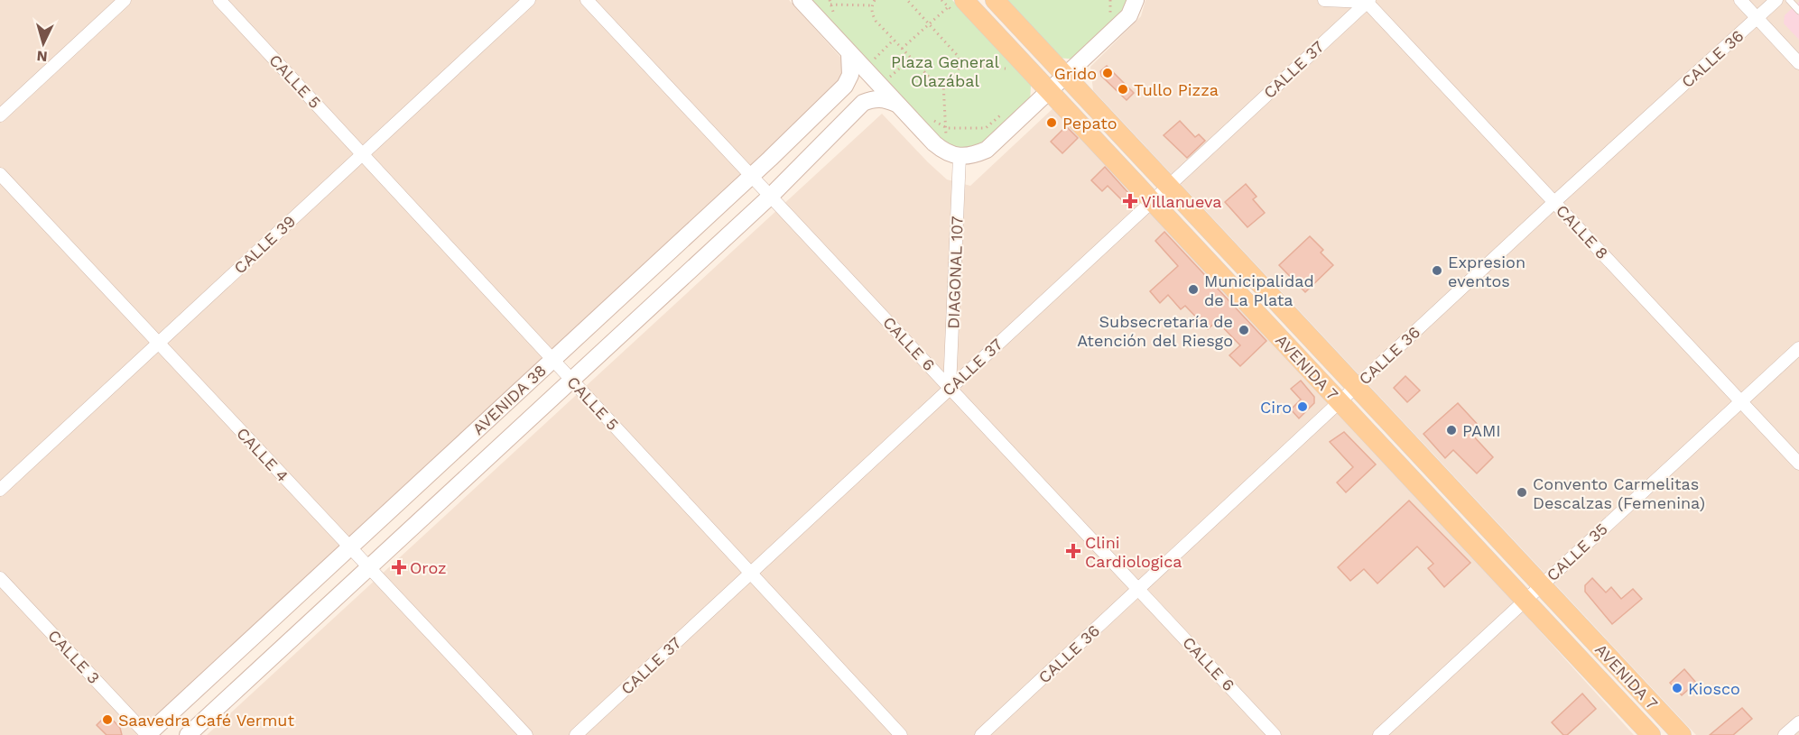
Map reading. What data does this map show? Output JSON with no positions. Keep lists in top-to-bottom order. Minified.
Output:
{"streets":{"main road":["AVENIDA 7","AVENIDA 38"],"street":["CALLE 36","CALLE 37","CALLE 5","CALLE 8","CALLE 39","DIAGONAL 107","CALLE 6","CALLE 4","CALLE 35","CALLE 3"]},"crossings":[["CALLE 36","CALLE 8"],["CALLE 36","CALLE 6"],["CALLE 36","AVENIDA 7"],["CALLE 37","CALLE 5"],["CALLE 37","CALLE 8"],["CALLE 37","DIAGONAL 107"],["CALLE 37","CALLE 6"],["CALLE 37","AVENIDA 7"],["CALLE 5","CALLE 39"],["CALLE 5","AVENIDA 38"],["CALLE 8","CALLE 35"],["CALLE 39","CALLE 4"],["DIAGONAL 107","CALLE 6"],["CALLE 6","AVENIDA 38"],["AVENIDA 7","CALLE 35"],["AVENIDA 38","CALLE 4"],["AVENIDA 38","CALLE 3"]],"parks":["Plaza General Olazábal"],"places":{"other":["Grido","Tullo Pizza","Pepato","Expresion eventos","Municipalidad de La Plata","Subsecretaría de Atención del Riesgo","Ciro","PAMI","Convento Carmelitas Descalzas (Femenina)","Kiosco","Saavedra Café Vermut"],"health":["Villanueva","Clini Cardiologica","Oroz"]},"north":"bottom"}
